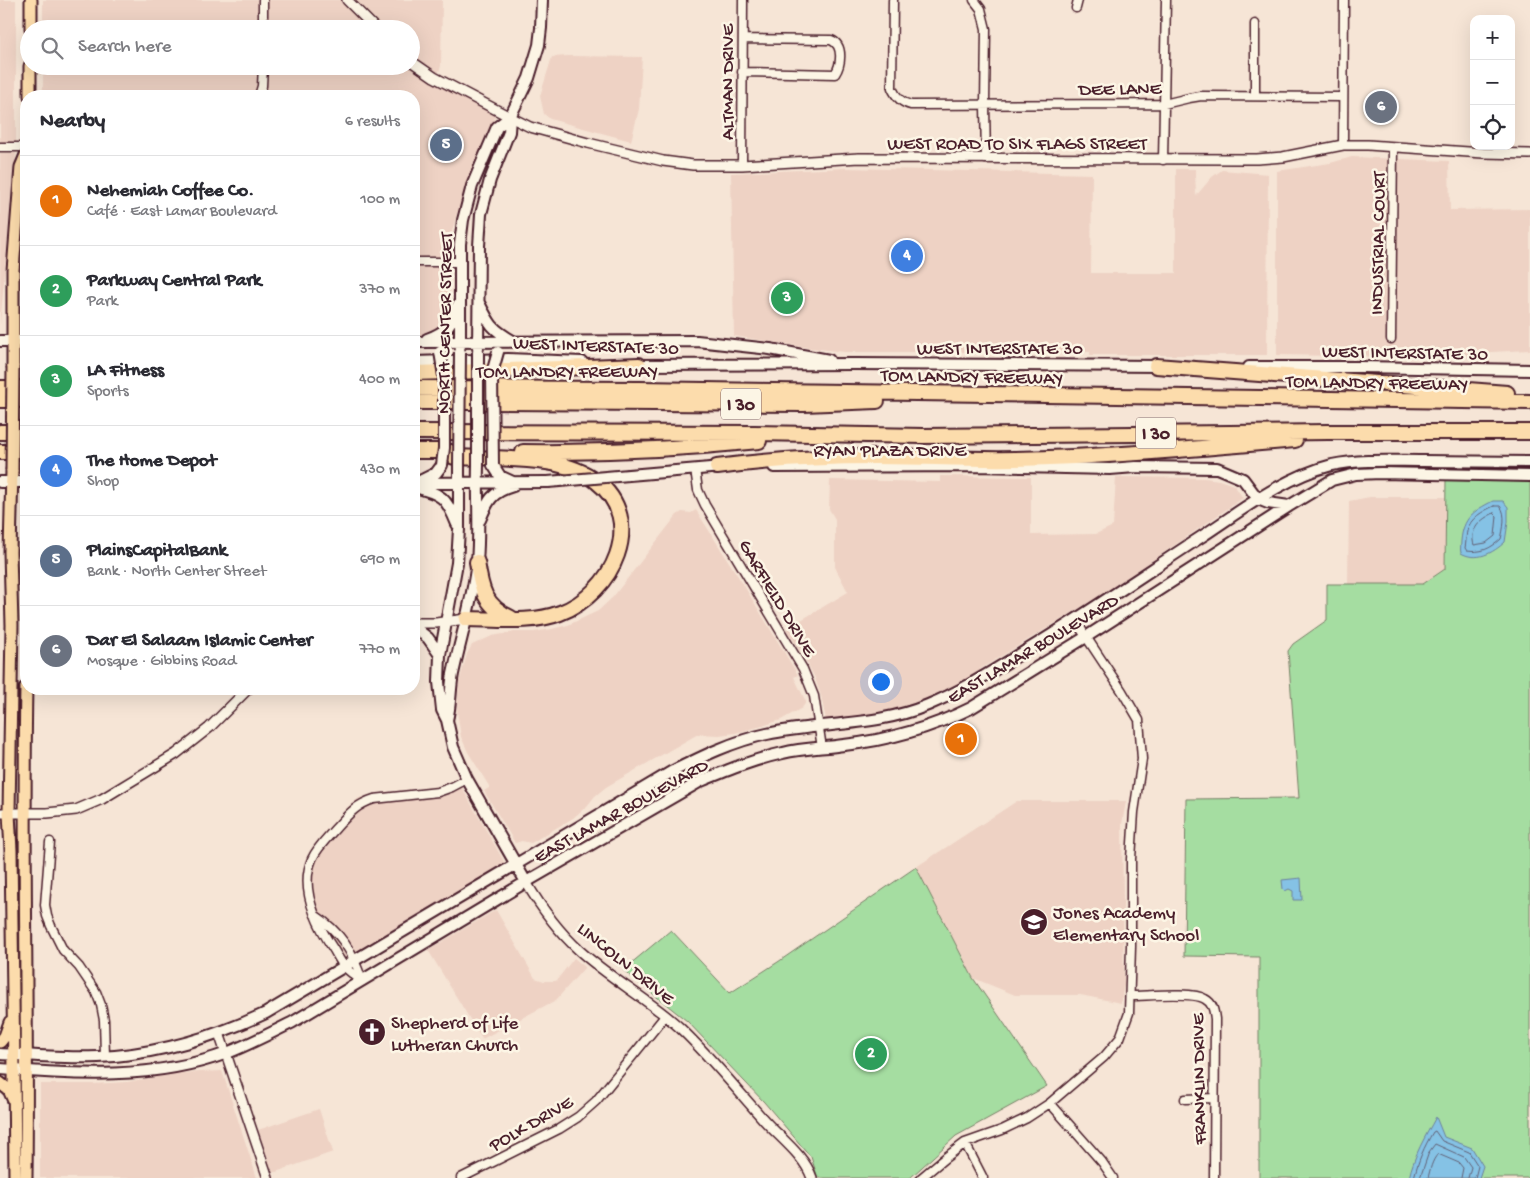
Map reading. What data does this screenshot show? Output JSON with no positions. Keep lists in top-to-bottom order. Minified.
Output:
{"streets":{"highway":["TOM LANDRY FREEWAY","I 30"],"main road":["NORTH CENTER STREET","WEST INTERSTATE 30","RYAN PLAZA DRIVE","EAST LAMAR BOULEVARD","LINCOLN DRIVE"],"street":["ALTMAN DRIVE","DEE LANE","WEST ROAD TO SIX FLAGS STREET","INDUSTRIAL COURT","GARFIELD DRIVE","FRANKLIN DRIVE","POLK DRIVE"]},"crossings":[["ALTMAN DRIVE","WEST ROAD TO SIX FLAGS STREET"],["WEST ROAD TO SIX FLAGS STREET","INDUSTRIAL COURT"],["WEST ROAD TO SIX FLAGS STREET","NORTH CENTER STREET"],["NORTH CENTER STREET","RYAN PLAZA DRIVE"],["NORTH CENTER STREET","LINCOLN DRIVE"],["TOM LANDRY FREEWAY","I 30"],["RYAN PLAZA DRIVE","GARFIELD DRIVE"],["RYAN PLAZA DRIVE","EAST LAMAR BOULEVARD"],["RYAN PLAZA DRIVE","LINCOLN DRIVE"],["GARFIELD DRIVE","EAST LAMAR BOULEVARD"],["EAST LAMAR BOULEVARD","LINCOLN DRIVE"],["LINCOLN DRIVE","POLK DRIVE"]],"places":{"school or university":["Jones Academy Elementary School"],"church":["Shepherd of Life Lutheran Church"]},"page":{"map_buttons":["+","−"],"search":"Search here","pins":["6","5","4","3","1","2"],"heading":["Nearby","6 results"],"list":[{"mark":"1","name":"Nehemiah Coffee Co.","note":"Café · East Lamar Boulevard","value":"100 m"},{"mark":"2","name":"Parkway Central Park","note":"Park","value":"370 m"},{"mark":"3","name":"LA Fitness","note":"Sports","value":"400 m"},{"mark":"4","name":"The Home Depot","note":"Shop","value":"430 m"},{"mark":"5","name":"PlainsCapitalBank","note":"Bank · North Center Street","value":"690 m"},{"mark":"6","name":"Dar El Salaam Islamic Center","note":"Mosque · Gibbins Road","value":"770 m"}]}}
